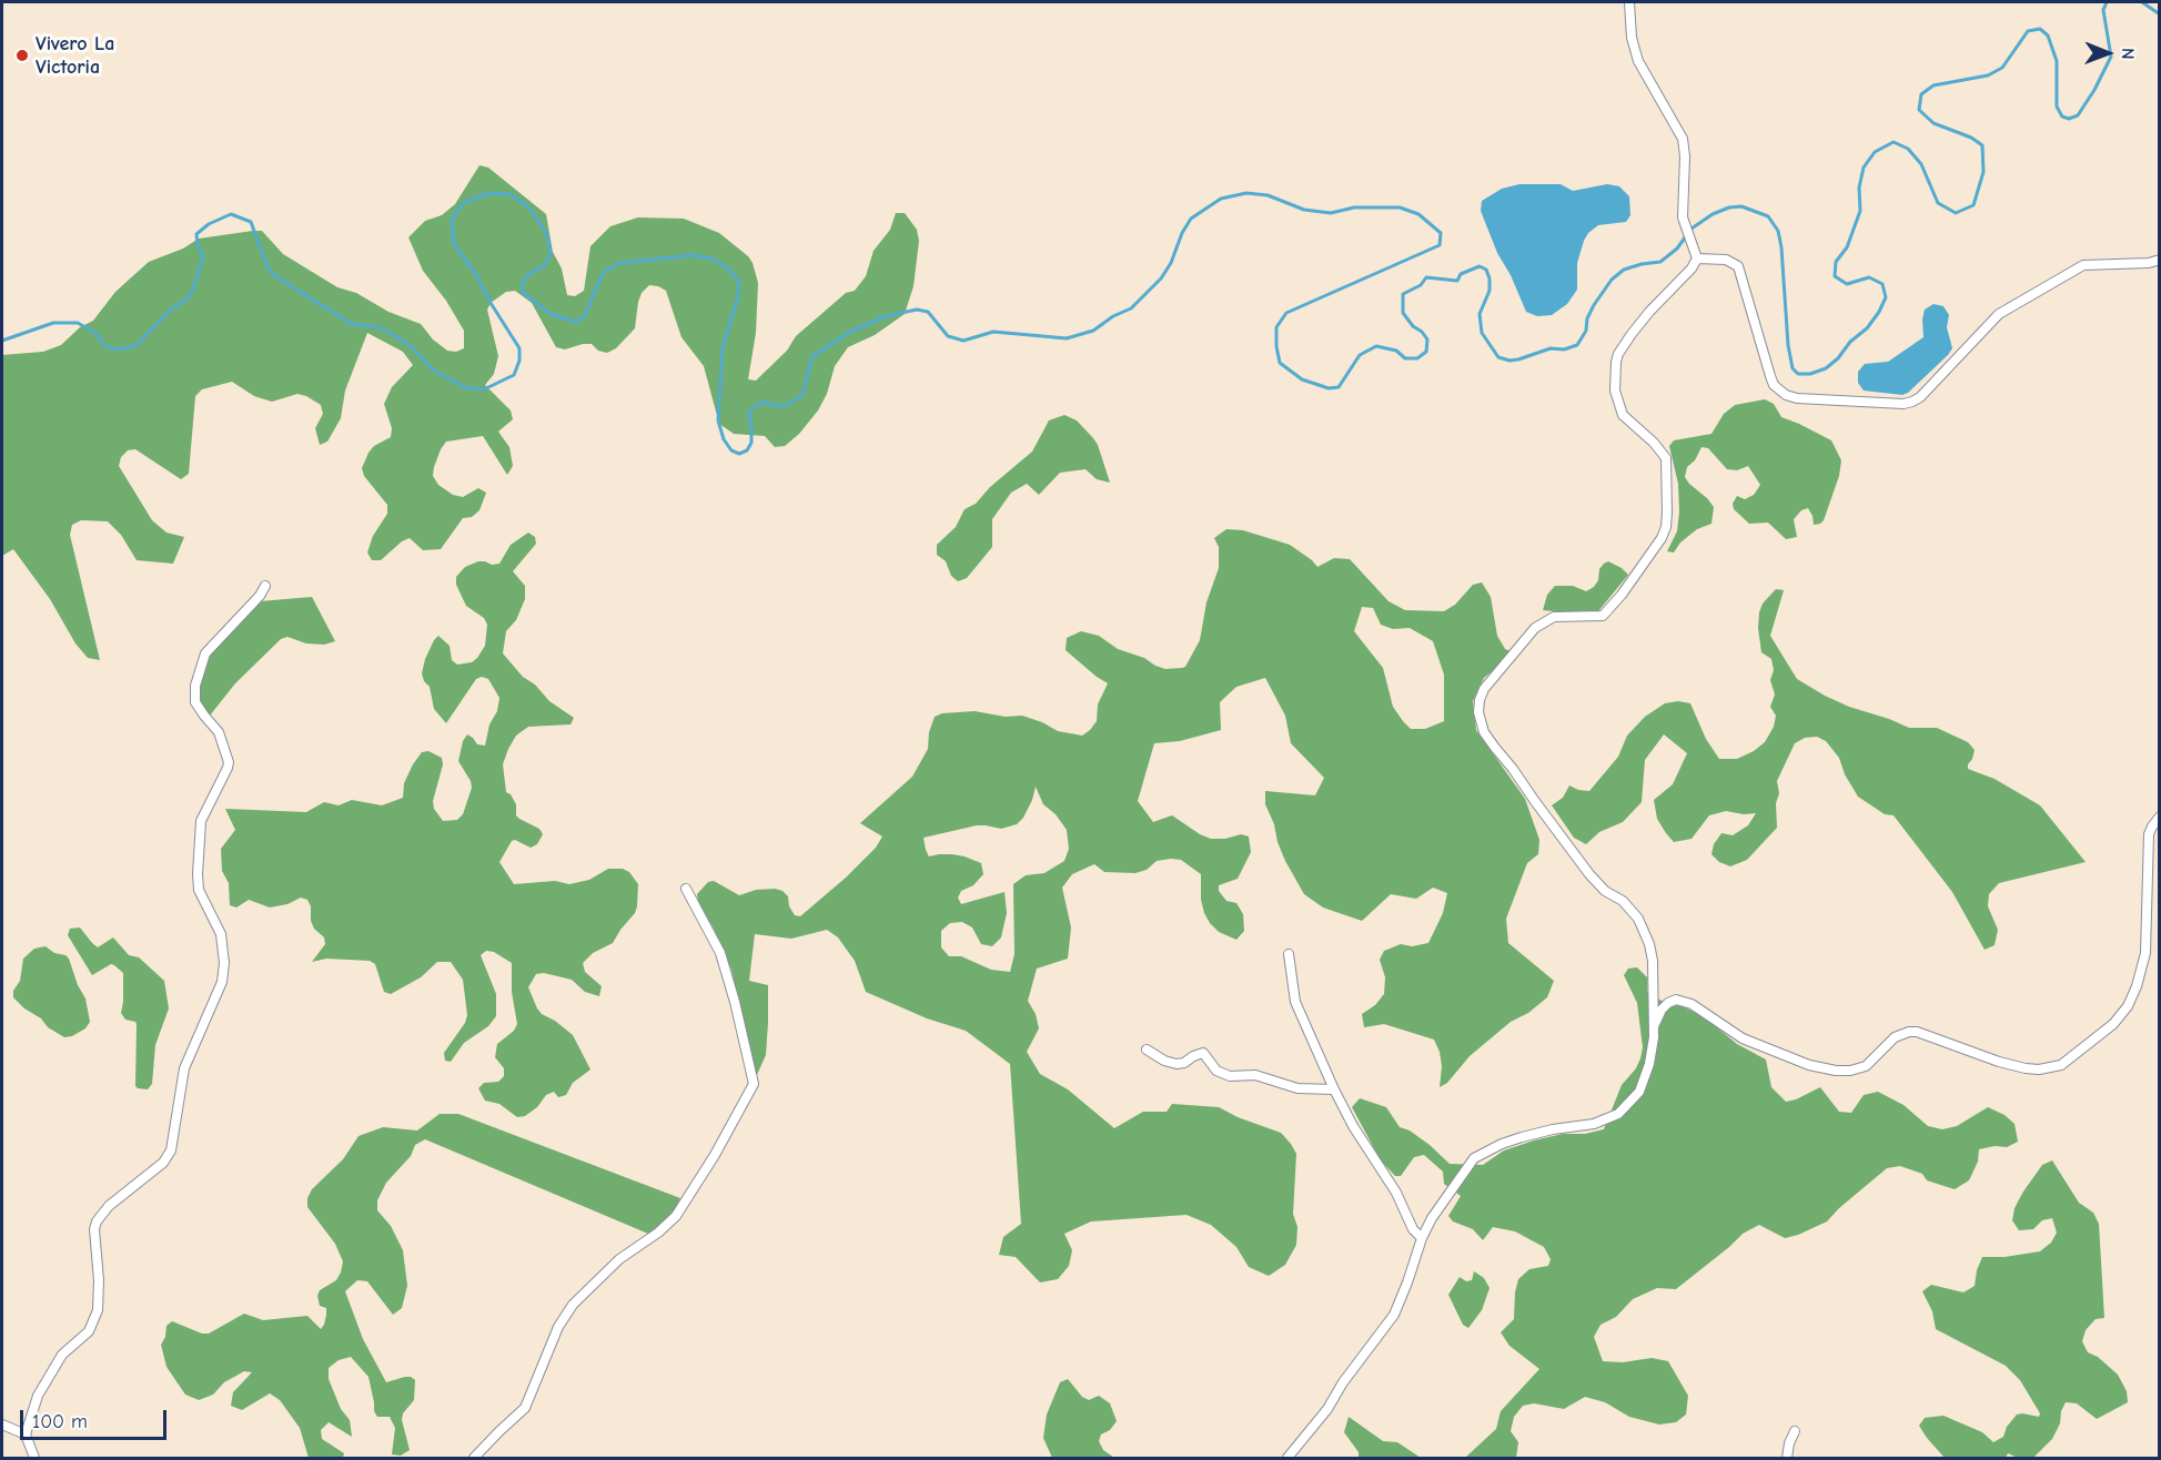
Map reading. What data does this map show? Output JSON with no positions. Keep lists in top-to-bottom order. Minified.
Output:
{"places":["Vivero La Victoria"],"scale_bar":"100 m","north":"right"}
